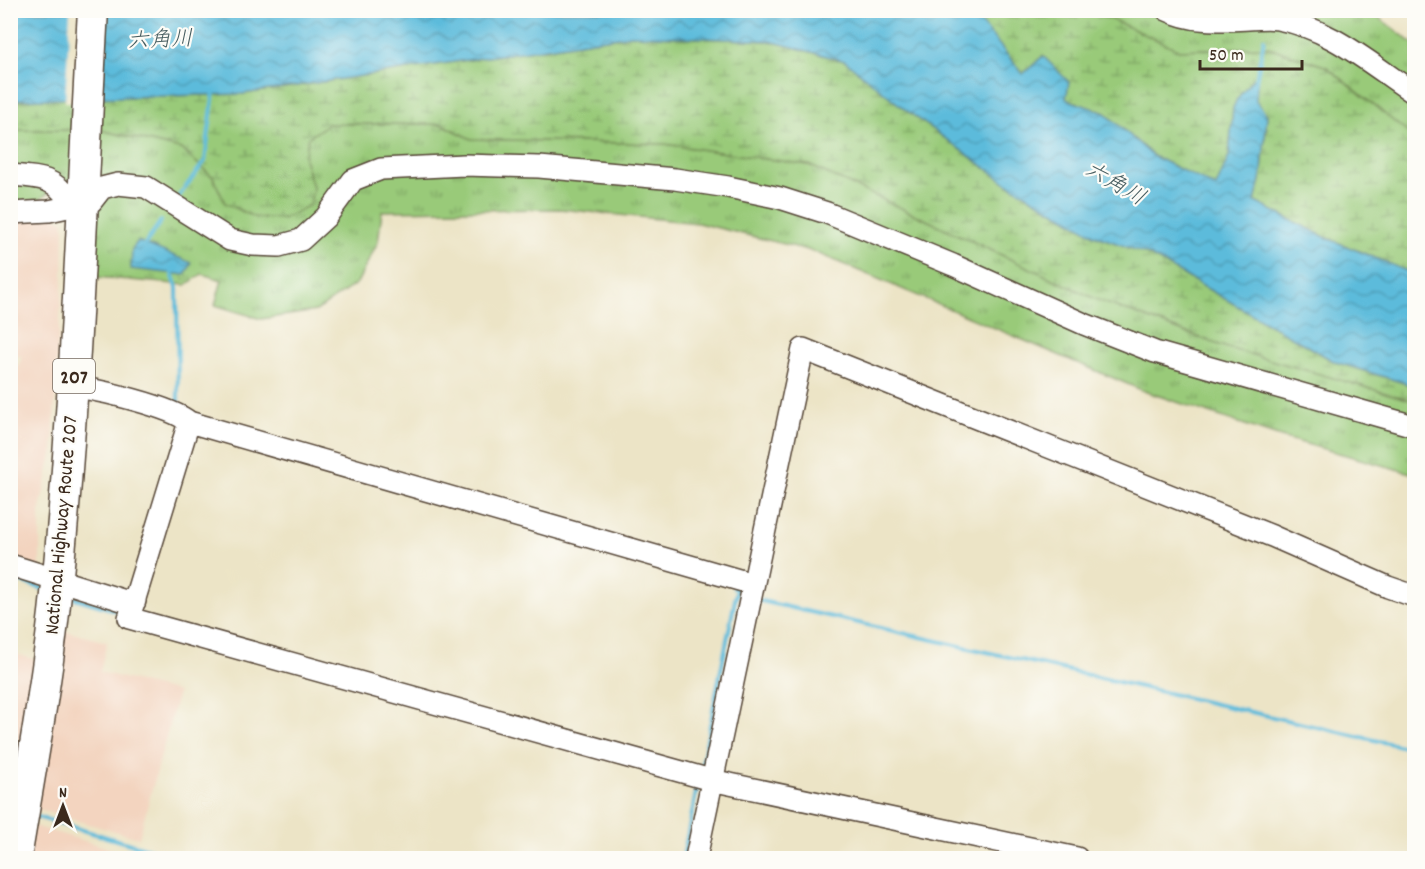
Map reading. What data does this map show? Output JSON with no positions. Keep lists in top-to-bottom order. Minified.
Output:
{"streets":{"highway":["207","National Highway Route 207"]},"water":["六角川"],"scale_bar":"50 m","north":"top"}
